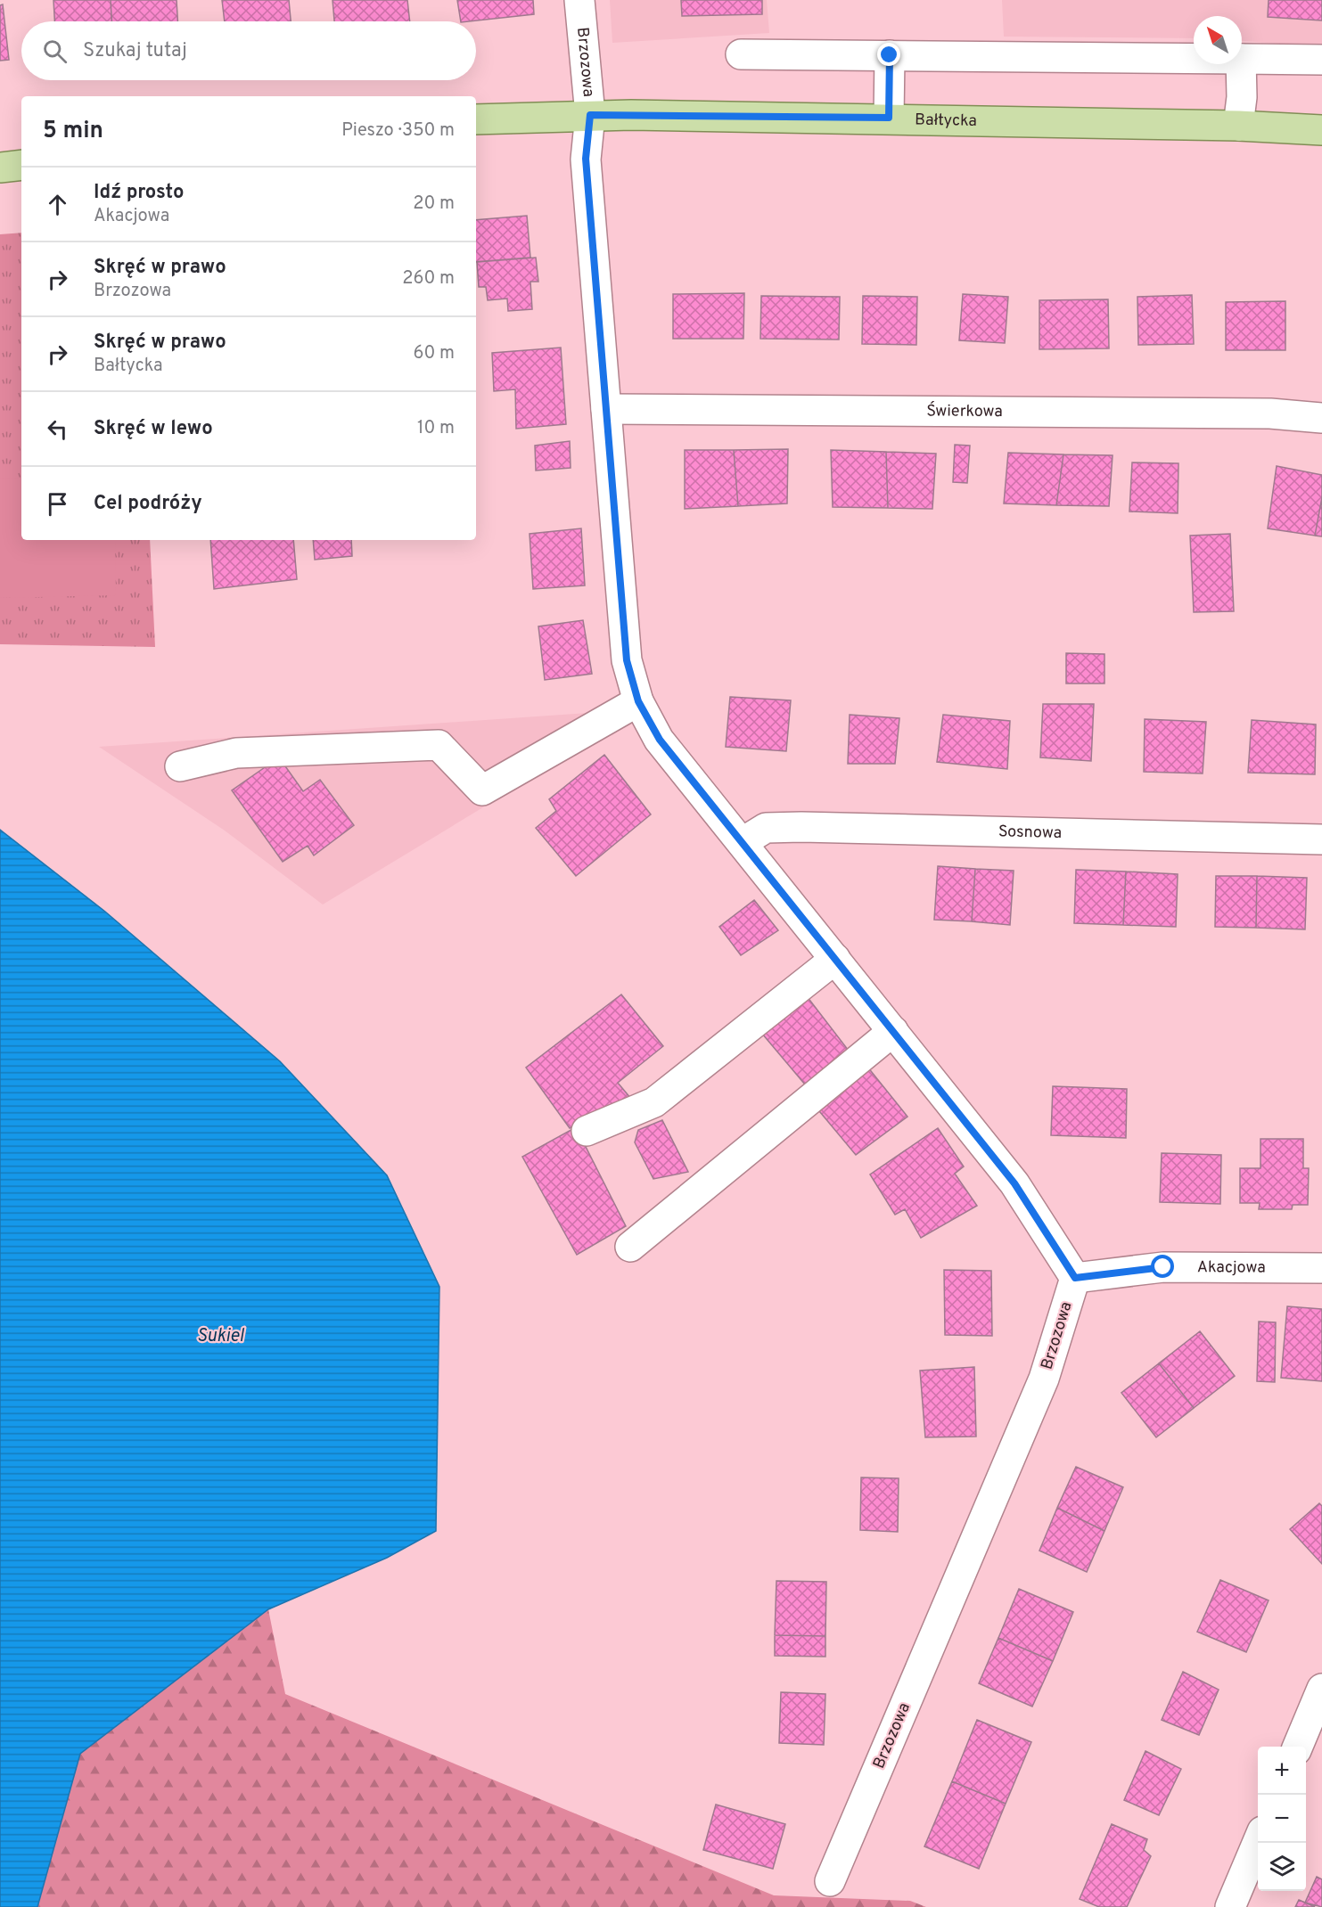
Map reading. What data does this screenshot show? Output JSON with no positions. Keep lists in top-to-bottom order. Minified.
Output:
{"streets":{"main road":["Bałtycka"],"street":["Brzozowa","Świerkowa","Sosnowa","Akacjowa"]},"crossings":[["Brzozowa","Bałtycka"],["Brzozowa","Świerkowa"],["Brzozowa","Sosnowa"],["Brzozowa","Akacjowa"]],"water":["Sukiel"],"north":"top left","page":{"search":"Szukaj tutaj","heading":["5 min","Pieszo · 350 m"],"list":[["Idź prosto","Akacjowa","20 m"],["Skręć w prawo","Brzozowa","260 m"],["Skręć w prawo","Bałtycka","60 m"],["Skręć w lewo","10 m"],"Cel podróży"],"map_buttons":["+","−"]}}
